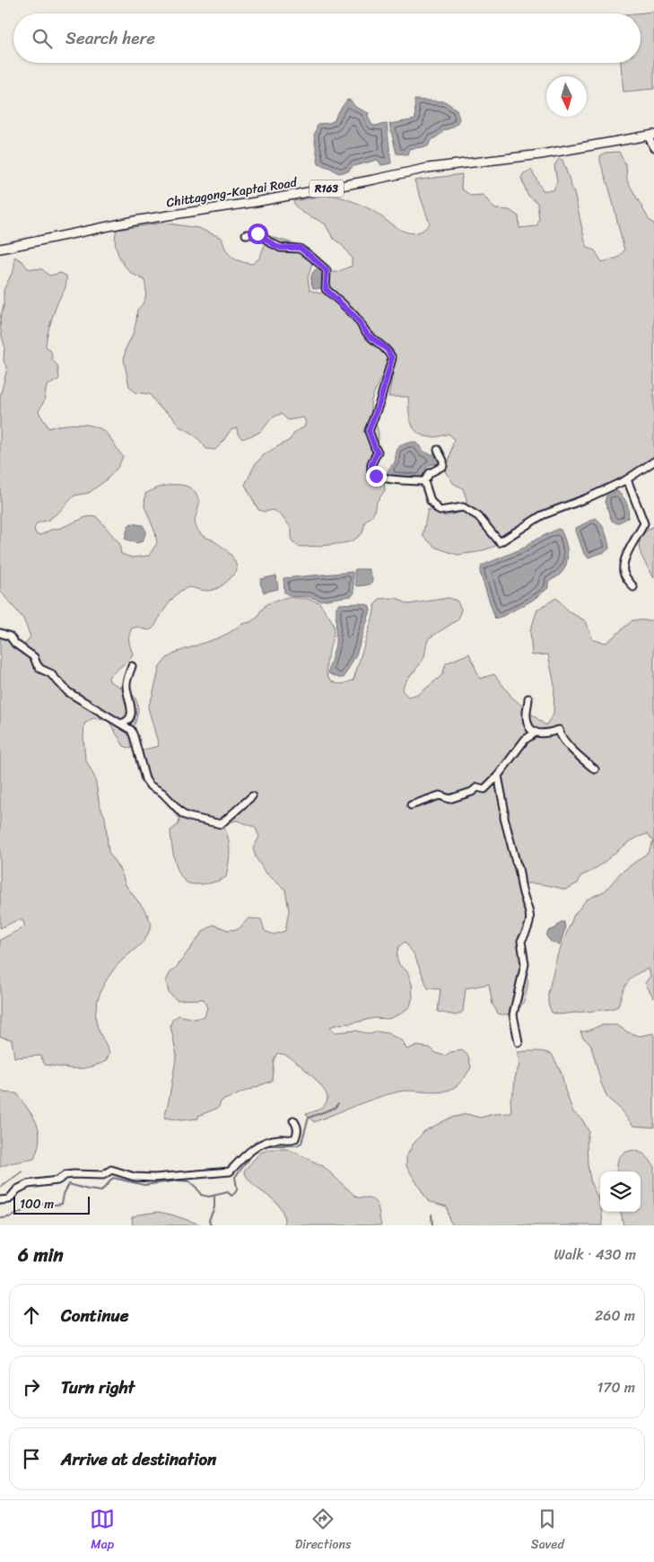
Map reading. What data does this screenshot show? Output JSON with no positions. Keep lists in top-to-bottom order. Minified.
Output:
{"streets":{"main road":["R163","Chittagong-Kaptai Road"]},"scale_bar":"100 m","north":"bottom","page":{"search":"Search here","scale":"100 m","heading":["6 min","Walk · 430 m"],"list":[["Continue","260 m"],["Turn right","170 m"],"Arrive at destination"],"nav":["Map","Directions","Saved"]}}
